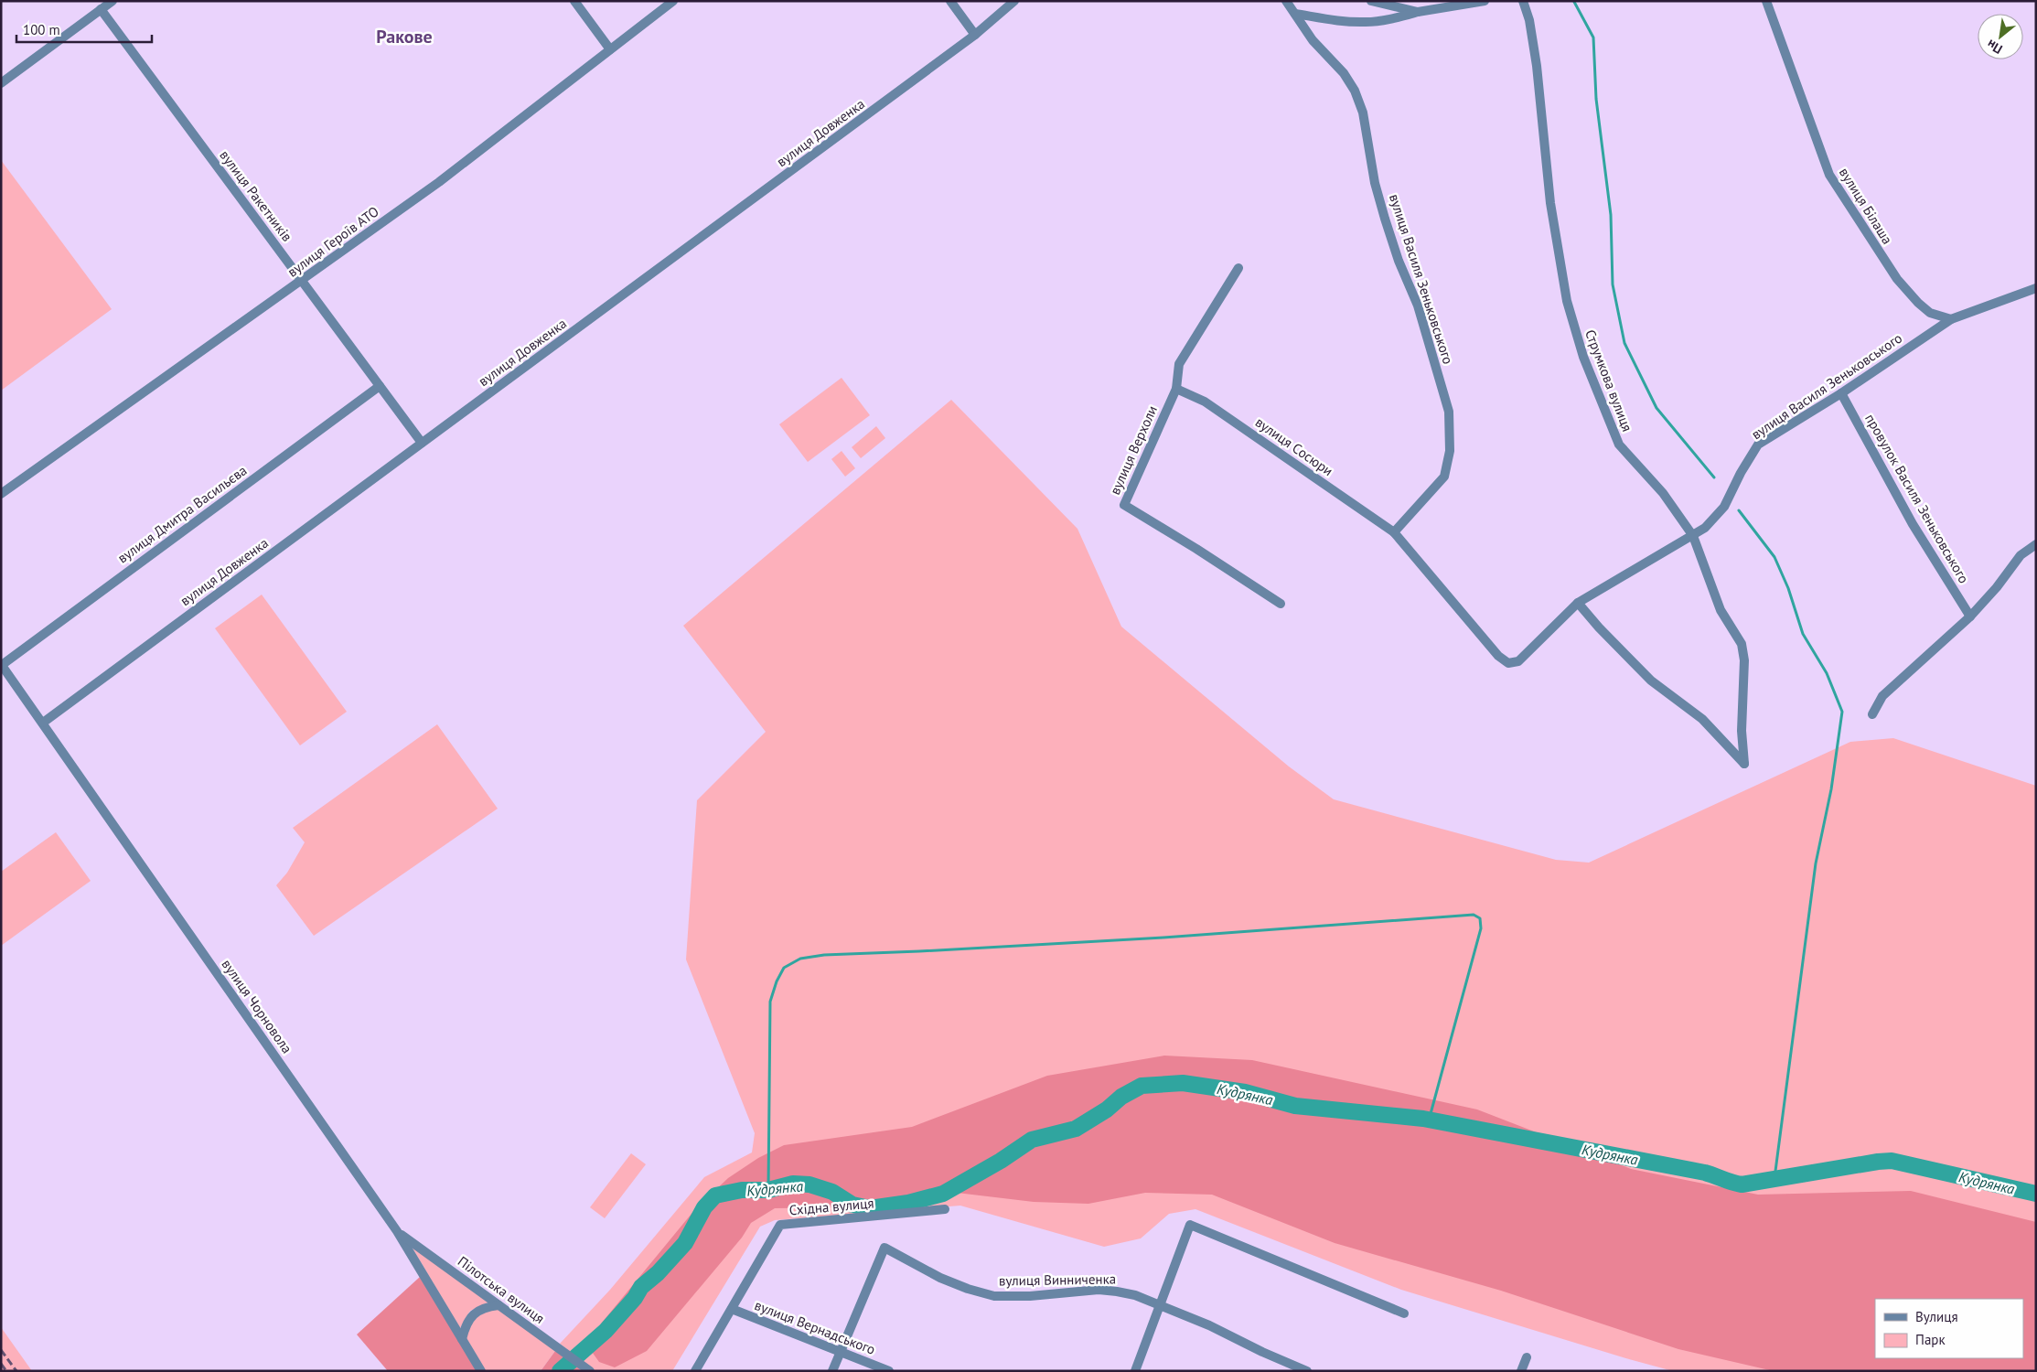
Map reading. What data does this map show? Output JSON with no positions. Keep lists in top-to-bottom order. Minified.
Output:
{"streets":{"street":["вулиця Довженка","вулиця Ракетників","вулиця Білаша","вулиця Героїв АТО","вулиця Василя Зеньковського","Струмкова вулиця","вулиця Сосюри","вулиця Верхоли","провулок Василя Зеньковського","вулиця Дмитра Васильєва","вулиця Чорновола","Східна вулиця","вулиця Винниченка","Пілотська вулиця","вулиця Вернадського"]},"crossings":[["вулиця Довженка","вулиця Ракетників"],["вулиця Довженка","вулиця Чорновола"],["вулиця Ракетників","вулиця Героїв АТО"],["вулиця Ракетників","вулиця Дмитра Васильєва"],["вулиця Білаша","вулиця Василя Зеньковського"],["вулиця Василя Зеньковського","Струмкова вулиця"],["вулиця Василя Зеньковського","вулиця Сосюри"],["вулиця Василя Зеньковського","провулок Василя Зеньковського"],["вулиця Сосюри","вулиця Верхоли"],["вулиця Дмитра Васильєва","вулиця Чорновола"],["вулиця Чорновола","Пілотська вулиця"],["Східна вулиця","вулиця Вернадського"],["вулиця Винниченка","вулиця Вернадського"]],"districts":["Ракове"],"water":["Кудрянка"],"legend":["Вулиця","Парк"],"scale_bar":"100 m","north":"bottom left"}
